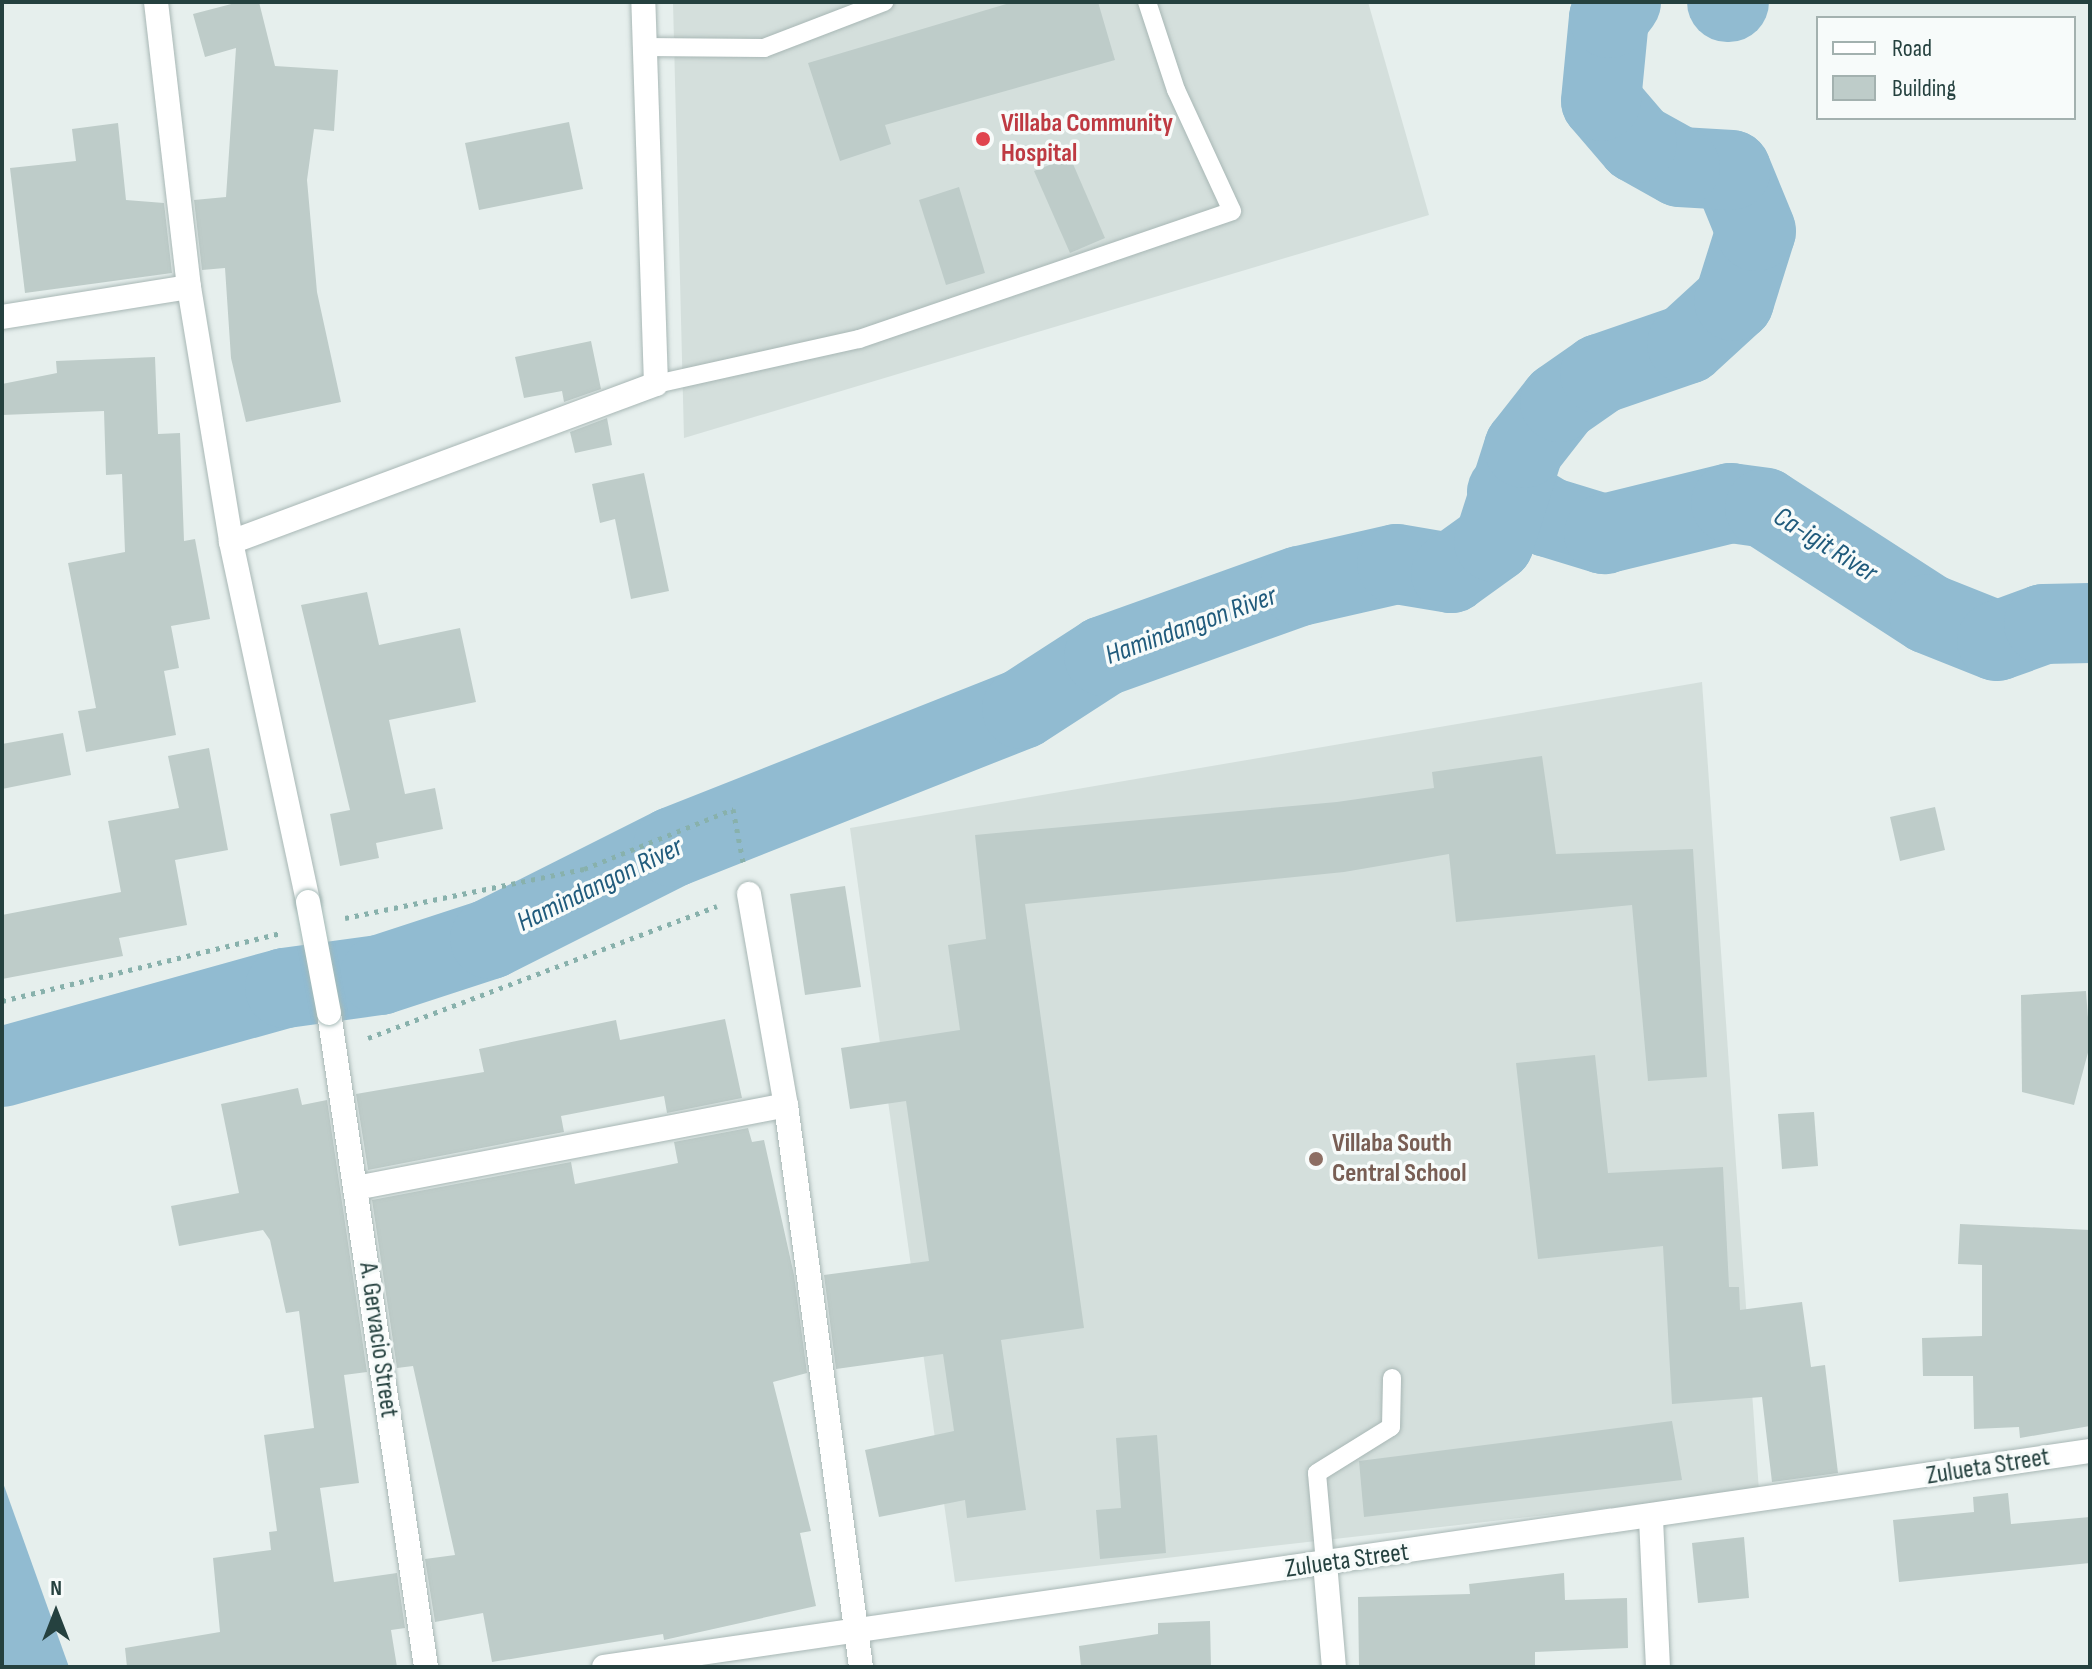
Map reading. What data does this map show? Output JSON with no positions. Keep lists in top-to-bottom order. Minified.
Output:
{"streets":{"street":["A. Gervacio Street","Zulueta Street"]},"water":["Ca-igit River","Hamindangon River"],"places":["Villaba Community Hospital","Villaba South Central School"],"legend":["Road","Building"],"north":"top"}
